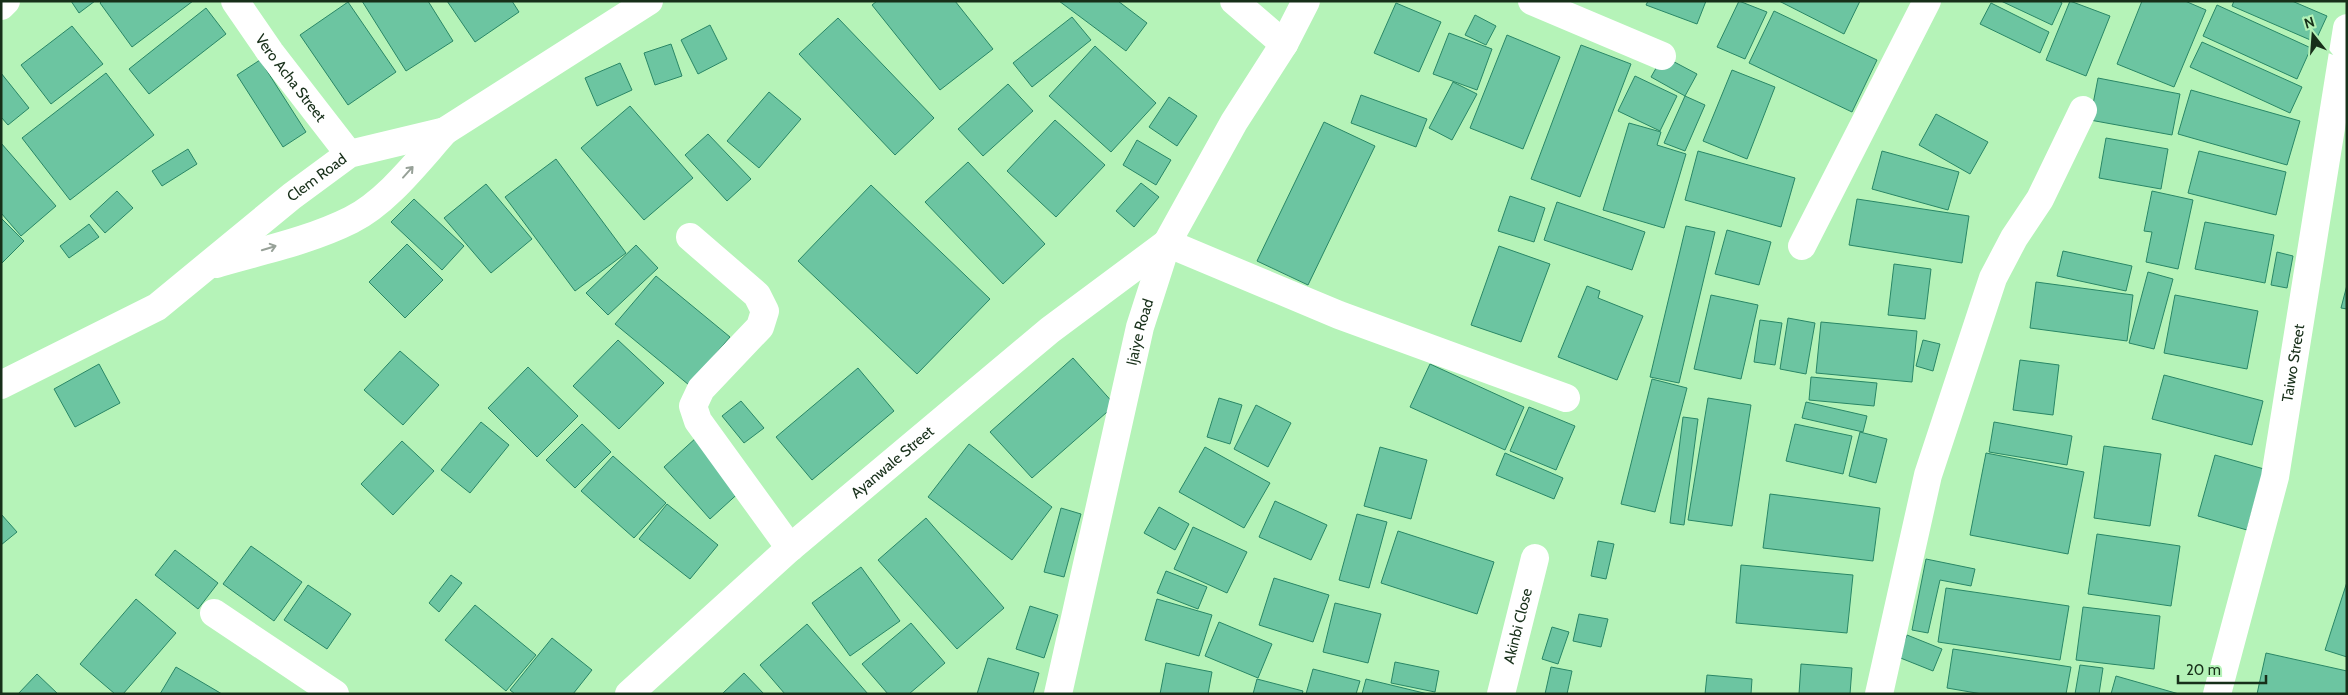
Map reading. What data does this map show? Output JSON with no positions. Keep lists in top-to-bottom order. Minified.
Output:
{"streets":{"street":["Vero Acha Street","Clem Road","Ijaiye Road","Taiwo Street","Ayanwale Street","Akinbi Close"]},"crossings":[["Vero Acha Street","Clem Road"],["Ijaiye Road","Ayanwale Street"]],"scale_bar":"20 m","north":"top"}
